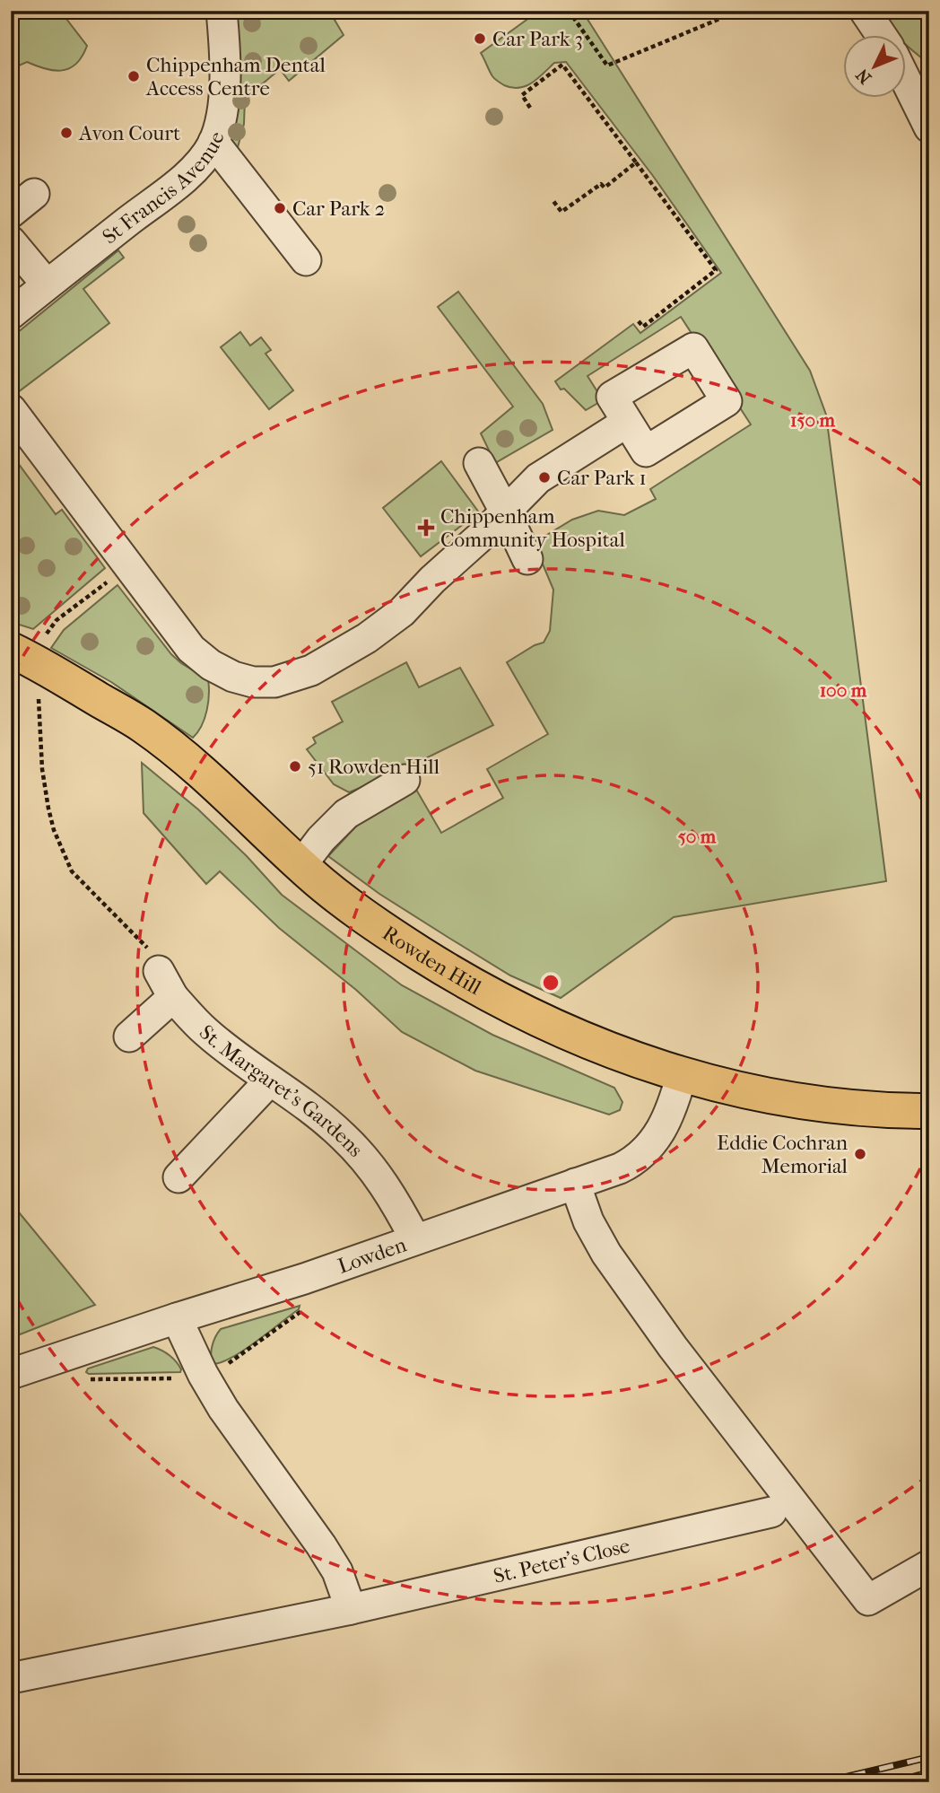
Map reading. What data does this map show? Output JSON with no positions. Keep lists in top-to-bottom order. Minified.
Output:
{"streets":{"main road":["Rowden Hill"],"street":["St Francis Avenue","St. Margaret's Gardens","Lowden","St. Peter's Close"]},"crossings":[["Rowden Hill","Lowden"],["St. Margaret's Gardens","Lowden"]],"places":{"other":["Car Park 3","Chippenham Dental Access Centre","Avon Court","Car Park 2","Car Park 1","51 Rowden Hill","Eddie Cochran Memorial"],"health":["Chippenham Community Hospital"]},"north":"bottom left","rings":["150 m","100 m","50 m"]}
